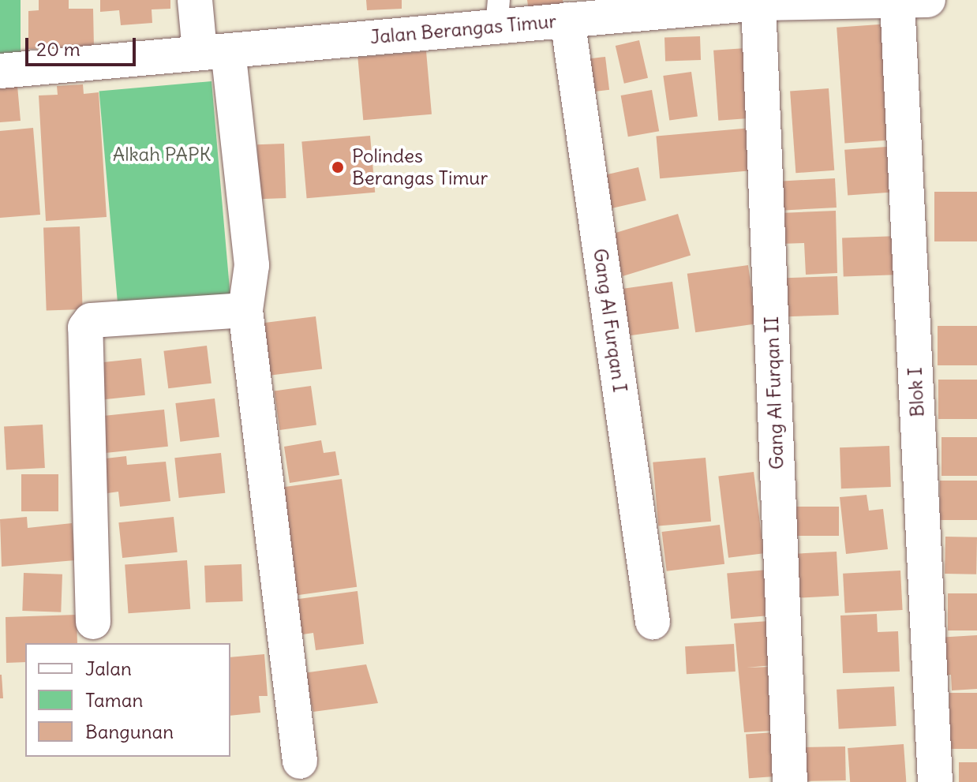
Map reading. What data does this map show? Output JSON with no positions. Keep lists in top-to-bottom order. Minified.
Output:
{"streets":{"street":["Jalan Berangas Timur","Gang Al Furqan I","Blok I","Gang Al Furqan II"]},"crossings":[["Jalan Berangas Timur","Gang Al Furqan I"],["Jalan Berangas Timur","Blok I"],["Jalan Berangas Timur","Gang Al Furqan II"]],"parks":["Alkah PAPK"],"places":["Polindes Berangas Timur"],"legend":["Jalan","Taman","Bangunan"],"scale_bar":"20 m"}
